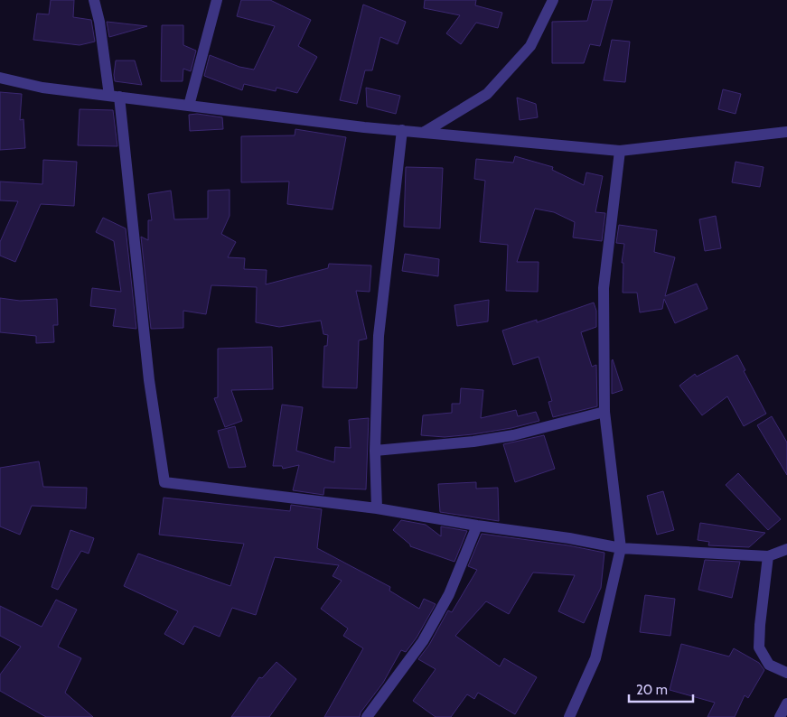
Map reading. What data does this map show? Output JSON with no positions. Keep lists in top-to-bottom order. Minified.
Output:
{"scale_bar":"20 m"}
